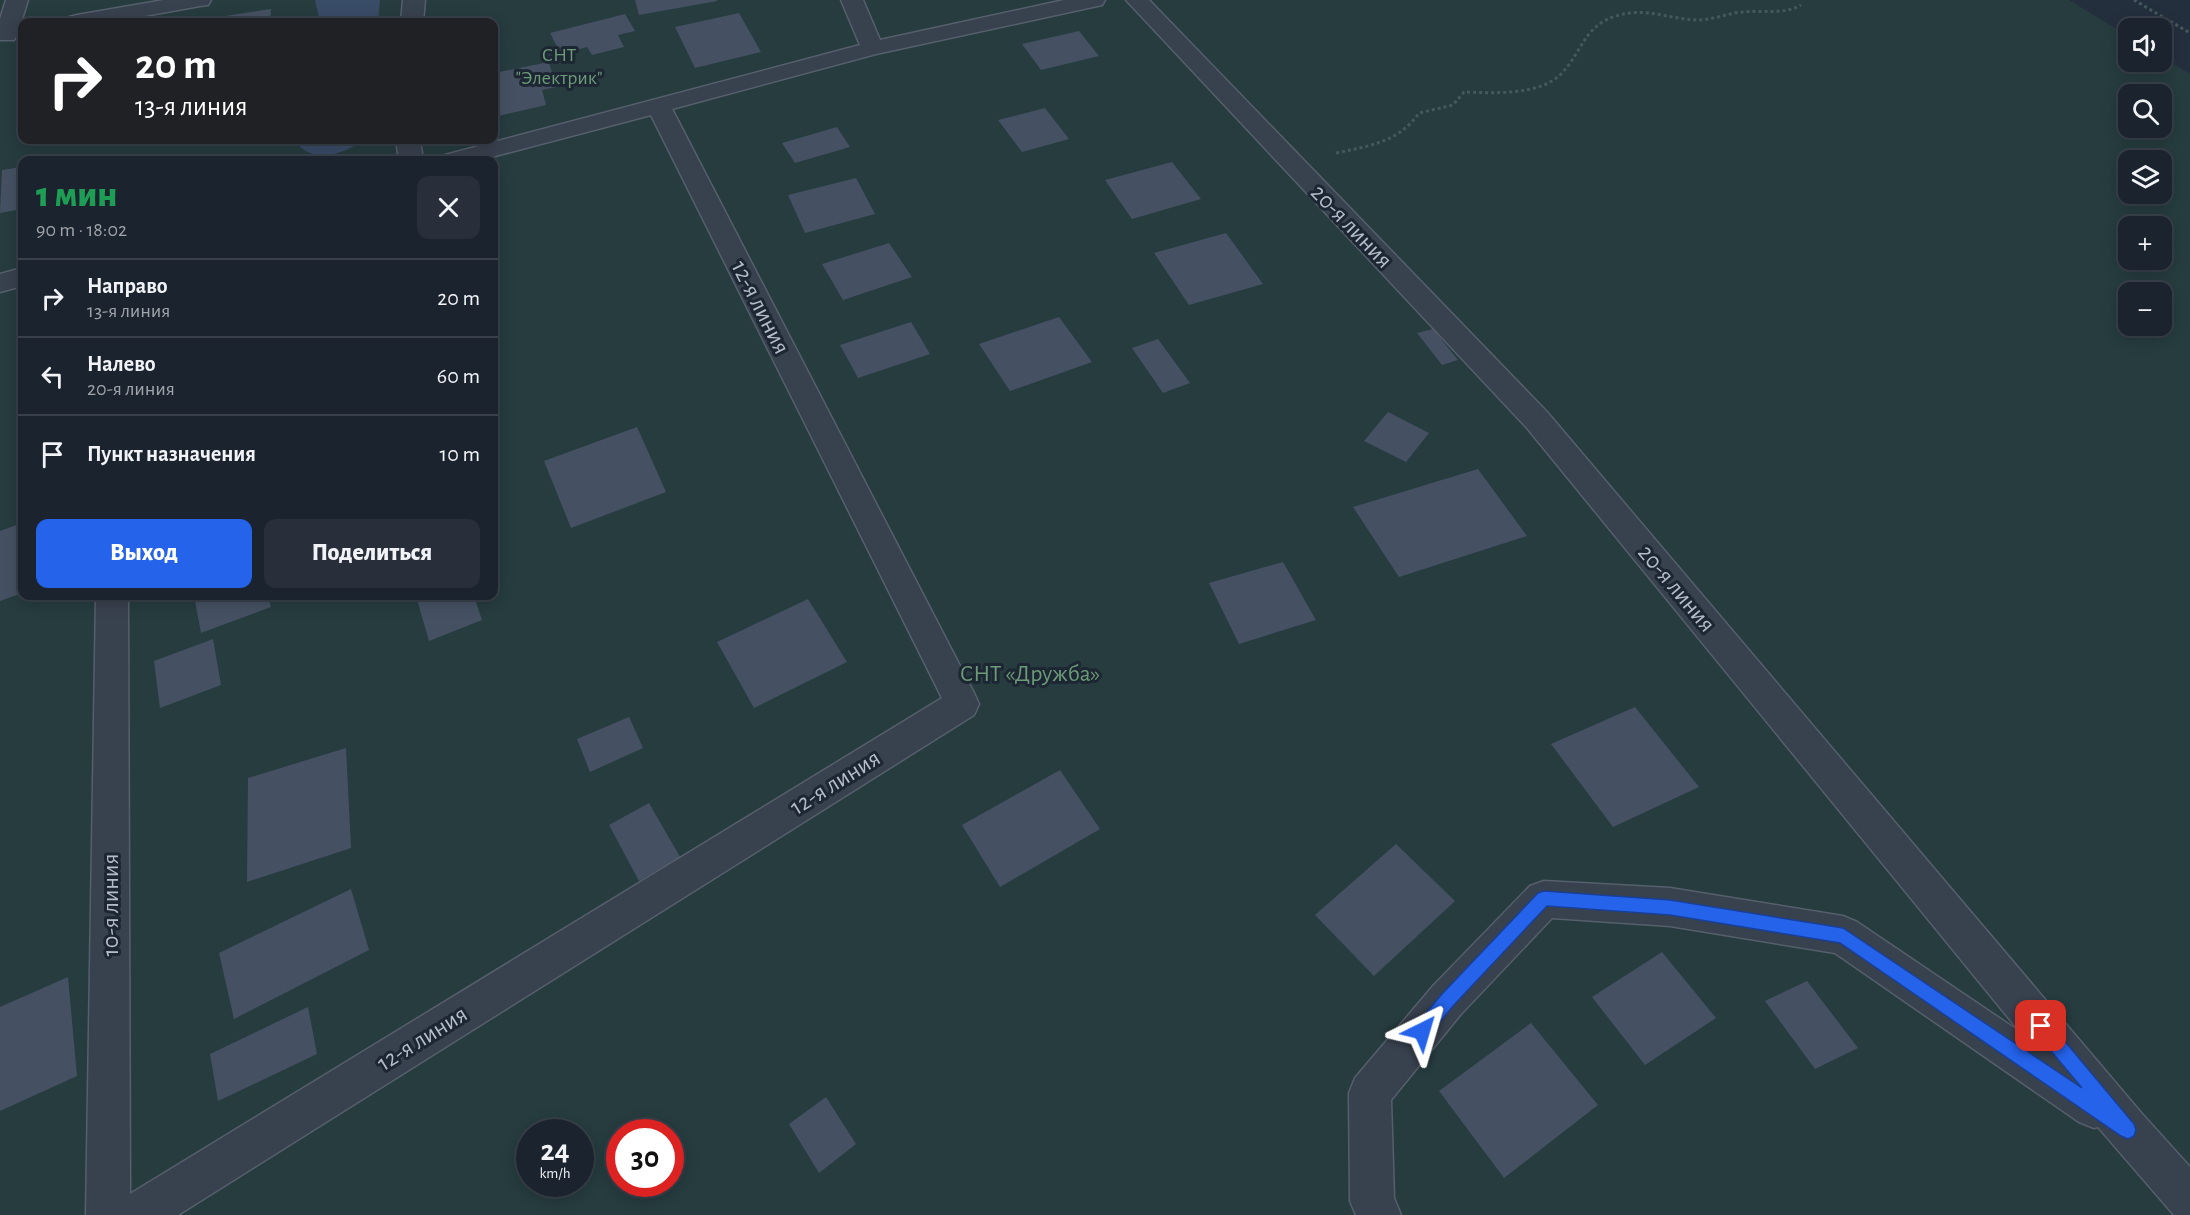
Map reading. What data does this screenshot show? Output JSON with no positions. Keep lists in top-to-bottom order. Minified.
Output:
{"streets":{"street":["20-я линия","12-я линия","10-я линия"]},"parks":["СНТ \"Электрик\"","СНТ «Дружба»"],"page":{"map_buttons":["+","−"],"turn":["20 m","13-я линия"],"heading":["1 мин","90 m · 18:02"],"list":[{"name":"Направо","note":"13-я линия","value":"20 m"},{"name":"Налево","note":"20-я линия","value":"60 m"},{"name":"Пункт назначения","value":"10 m"}],"buttons":["Выход","Поделиться"],"speed":"24 km/h","limit":"30"}}
